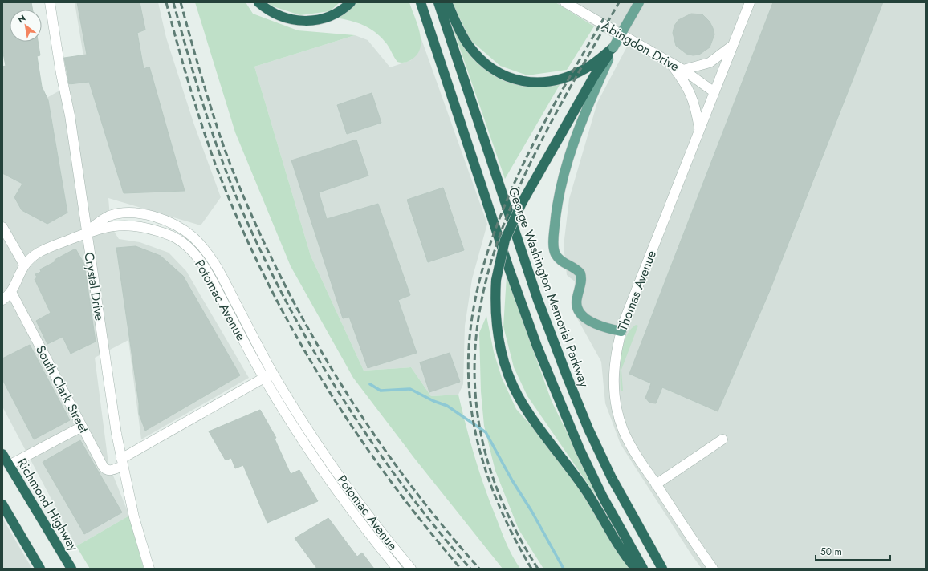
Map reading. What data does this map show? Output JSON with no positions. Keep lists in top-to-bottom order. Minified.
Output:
{"streets":{"highway":["George Washington Memorial Parkway","Richmond Highway"],"street":["Abingdon Drive","Crystal Drive","Thomas Avenue","Potomac Avenue","South Clark Street"]},"crossings":[["Abingdon Drive","Thomas Avenue"],["Crystal Drive","Potomac Avenue"],["Crystal Drive","South Clark Street"],["Potomac Avenue","South Clark Street"]],"scale_bar":"50 m","north":"top left"}
